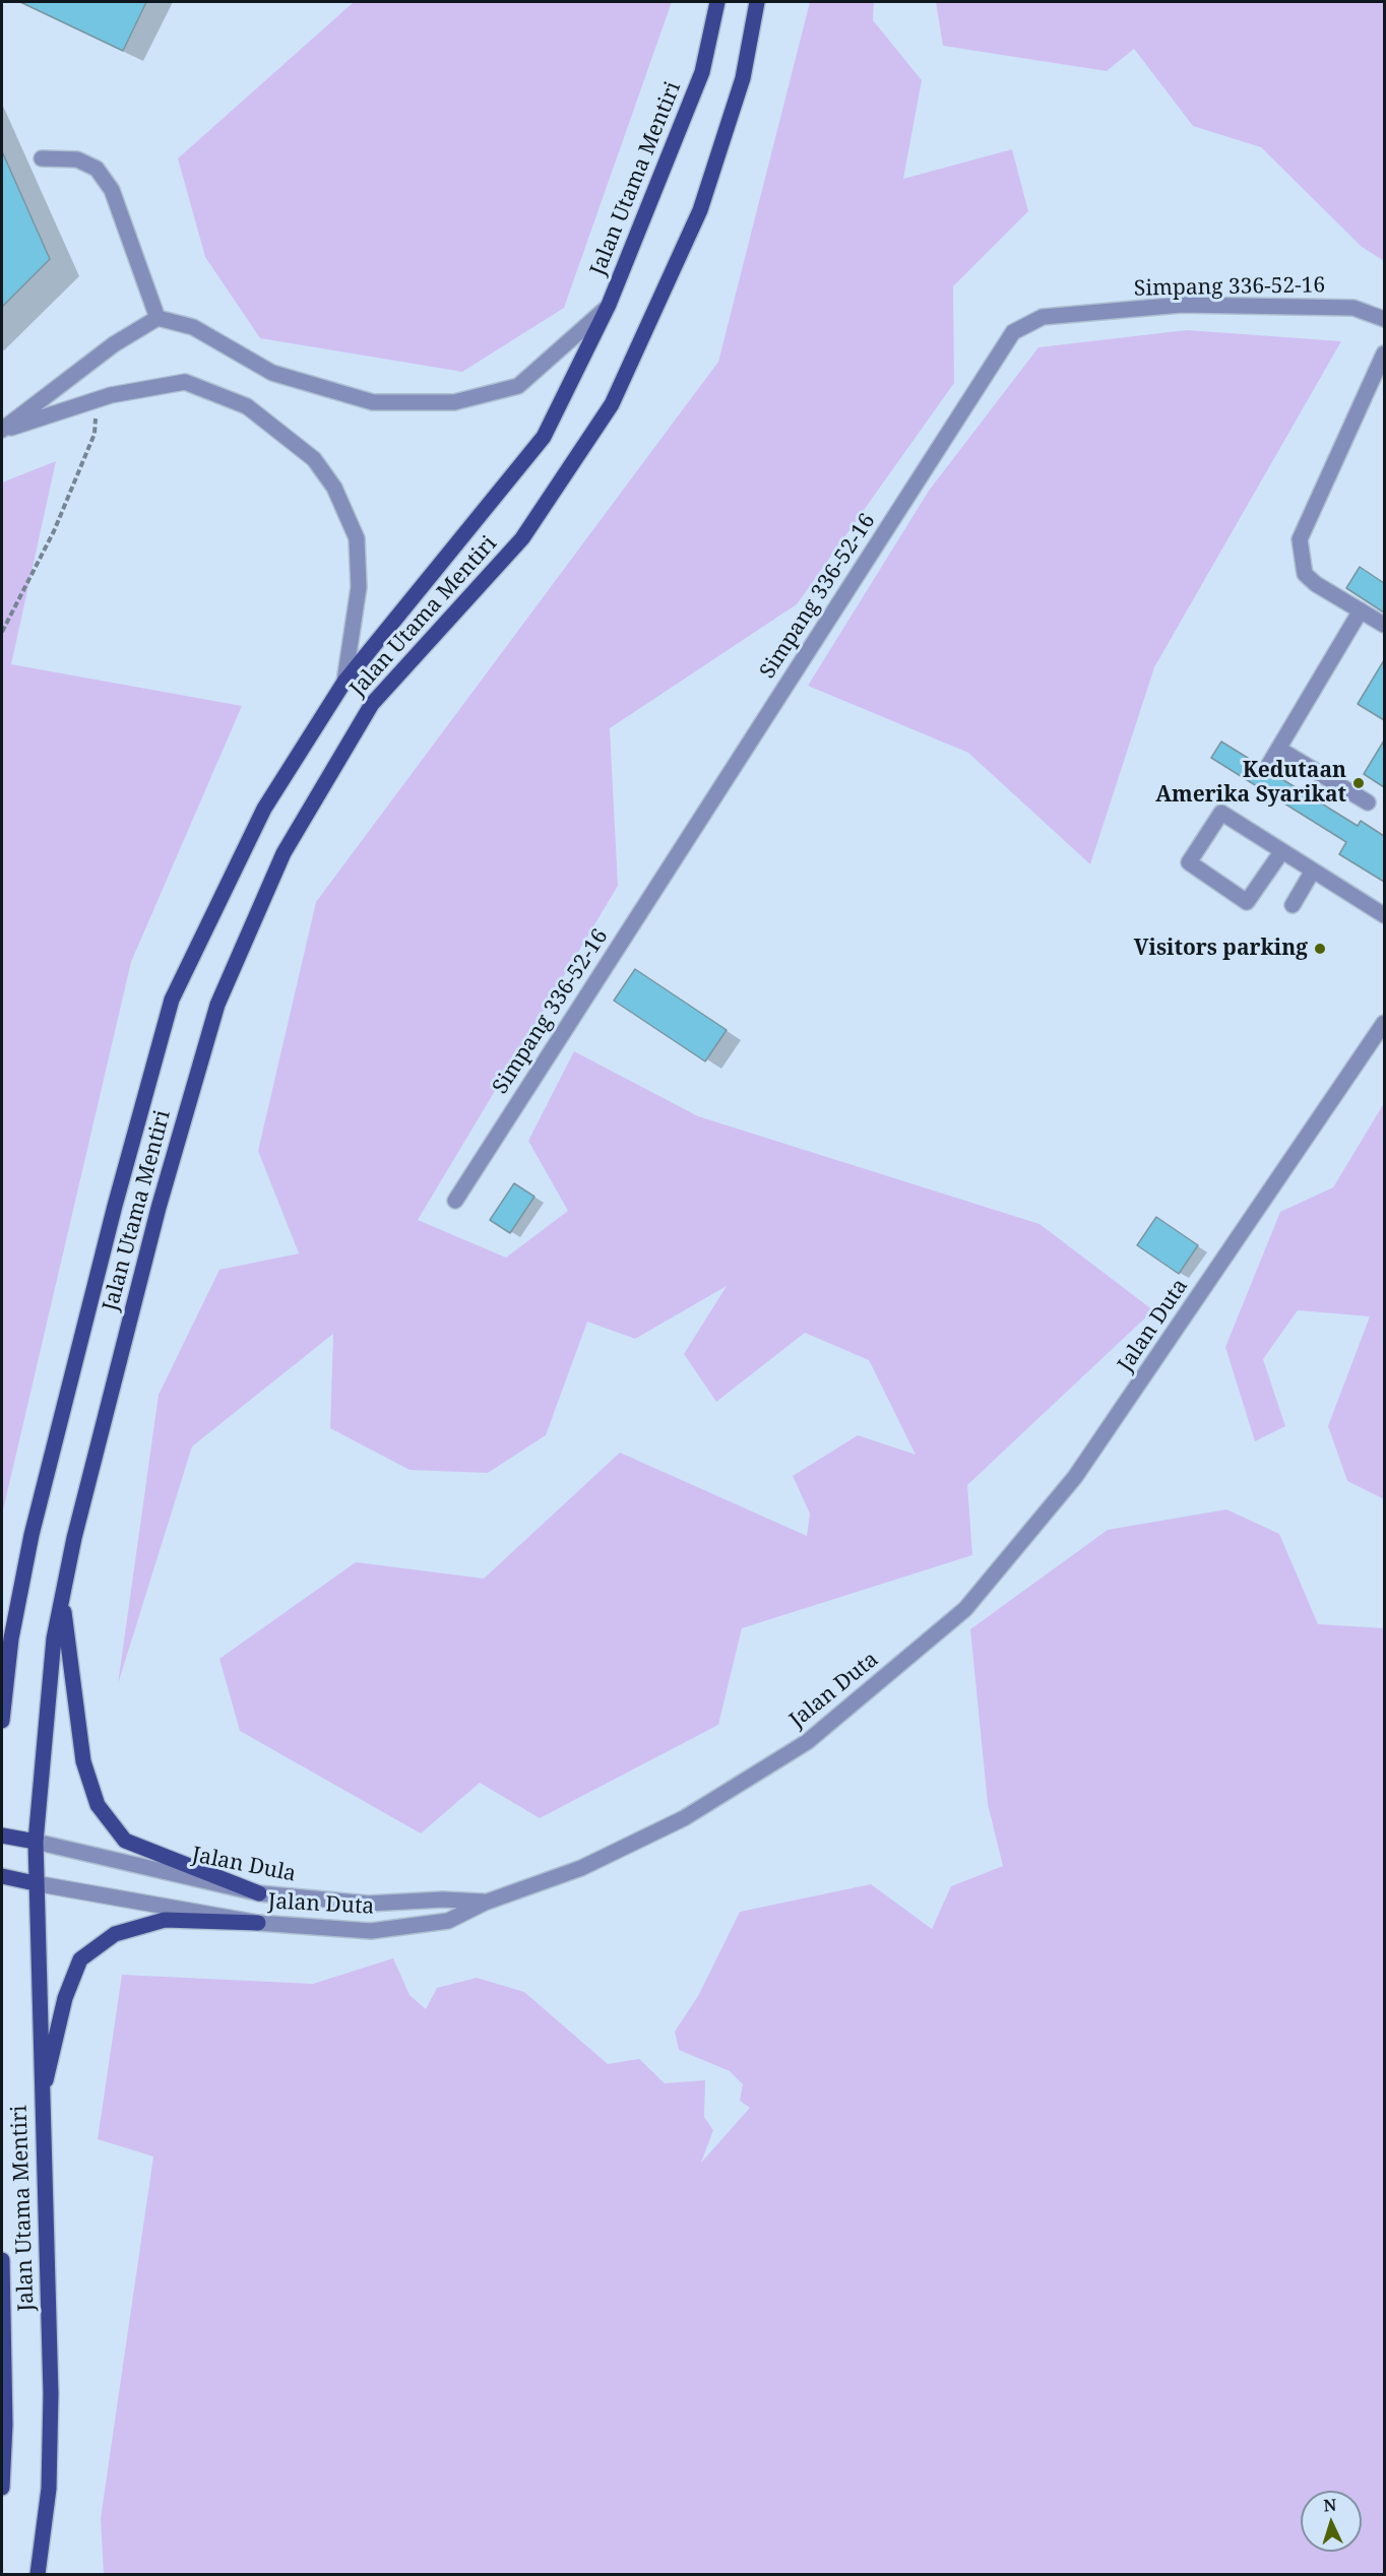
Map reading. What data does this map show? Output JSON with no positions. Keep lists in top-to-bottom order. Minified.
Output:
{"streets":{"main road":["Jalan Utama Mentiri"],"street":["Simpang 336-52-16","Jalan Duta","Jalan Dula"]},"crossings":[["Jalan Utama Mentiri","Jalan Duta"],["Jalan Utama Mentiri","Jalan Dula"],["Jalan Duta","Jalan Dula"]],"places":["Kedutaan Amerika Syarikat","Visitors parking"],"north":"top"}
